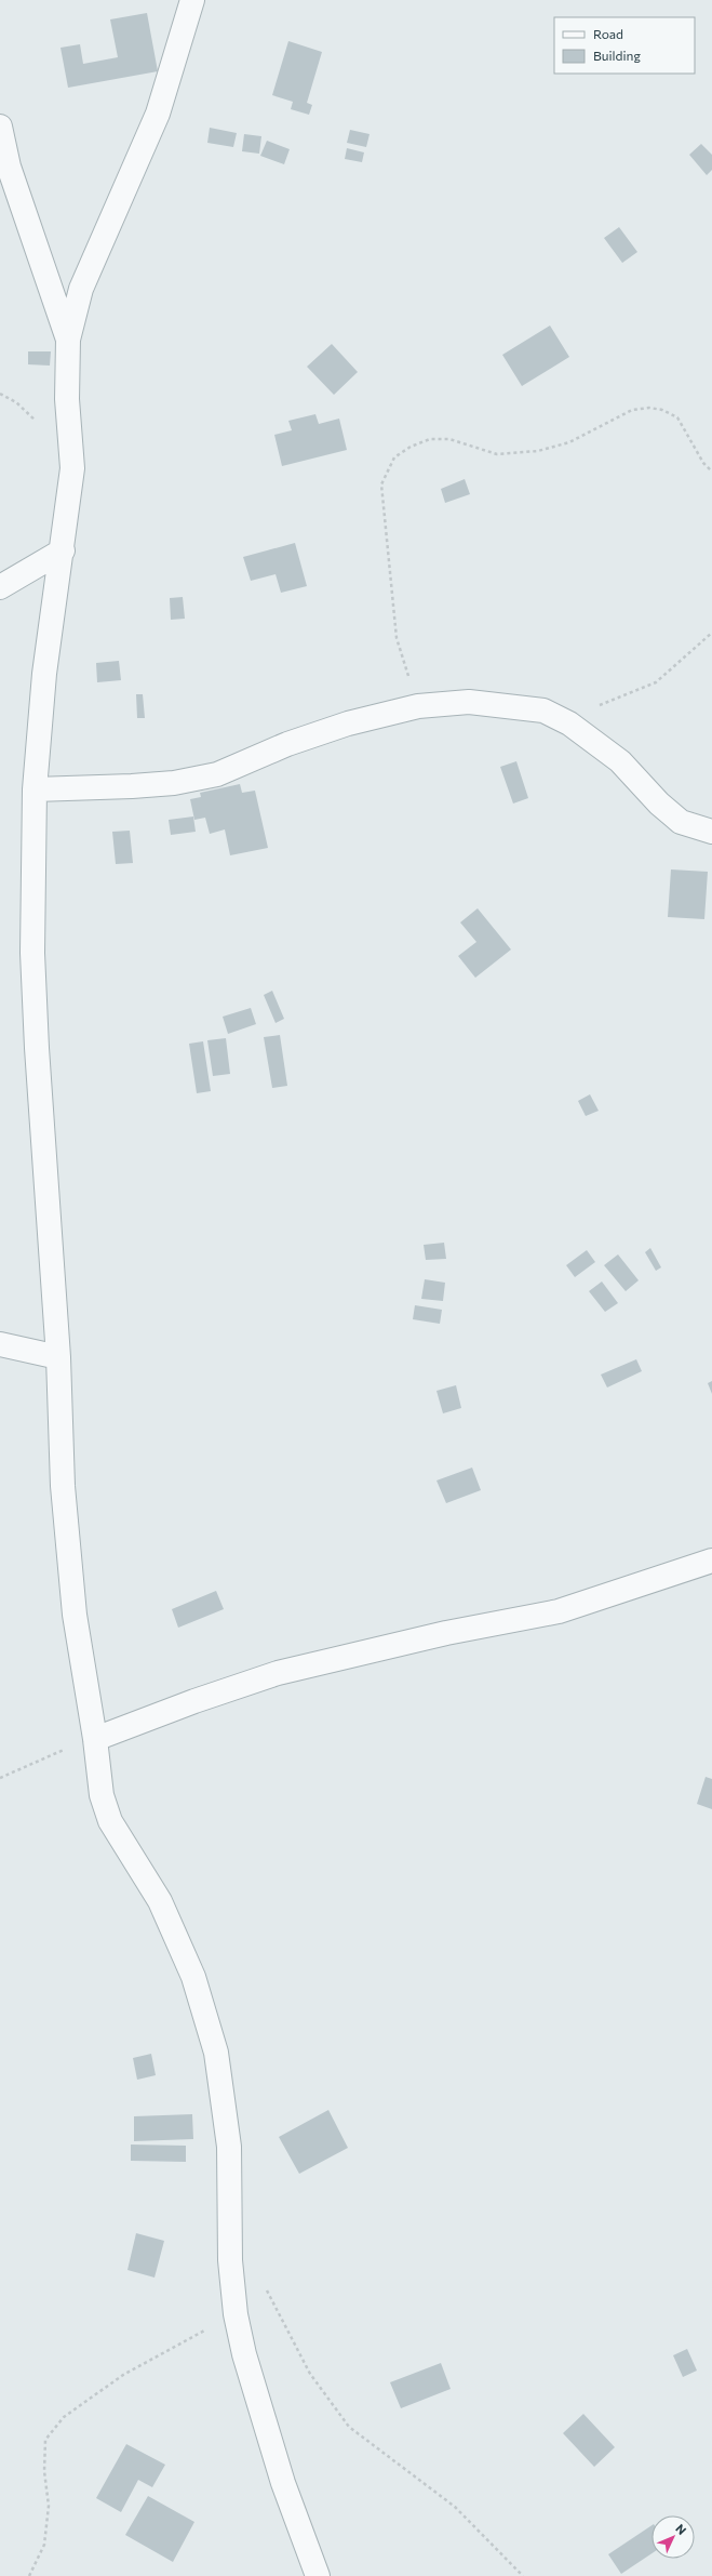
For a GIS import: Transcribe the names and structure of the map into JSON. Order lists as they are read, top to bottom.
{
  "legend": ["Road", "Building"],
  "north": "top right"
}
